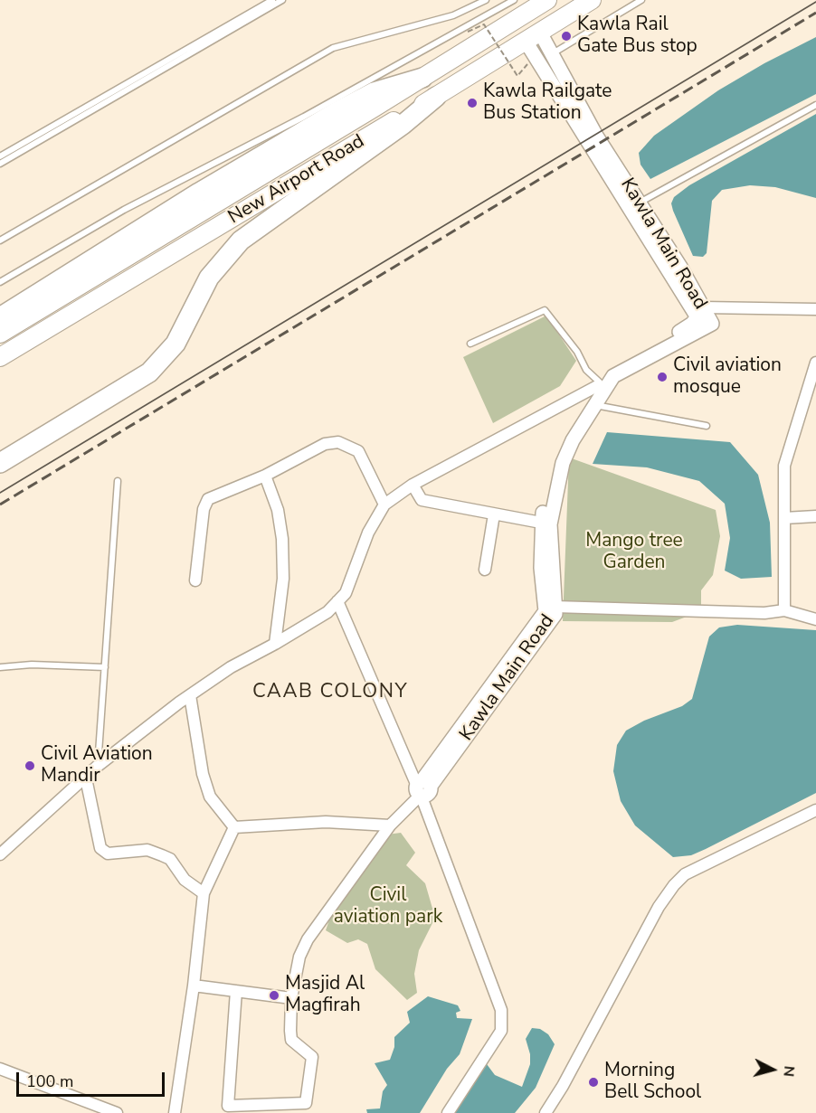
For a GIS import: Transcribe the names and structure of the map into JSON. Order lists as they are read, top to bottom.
{
  "streets": {
    "highway": ["New Airport Road"],
    "street": ["Kawla Main Road"]
  },
  "crossings": [
    ["New Airport Road", "Kawla Main Road"]
  ],
  "districts": ["CAAB COLONY"],
  "parks": ["Mango tree Garden", "Civil aviation park"],
  "places": [
    "Kawla Rail Gate Bus stop",
    "Kawla Railgate Bus Station",
    "Civil aviation mosque",
    "Civil Aviation Mandir",
    "Masjid Al Magfirah",
    "Morning Bell School"
  ],
  "scale_bar": "100 m",
  "north": "right"
}
